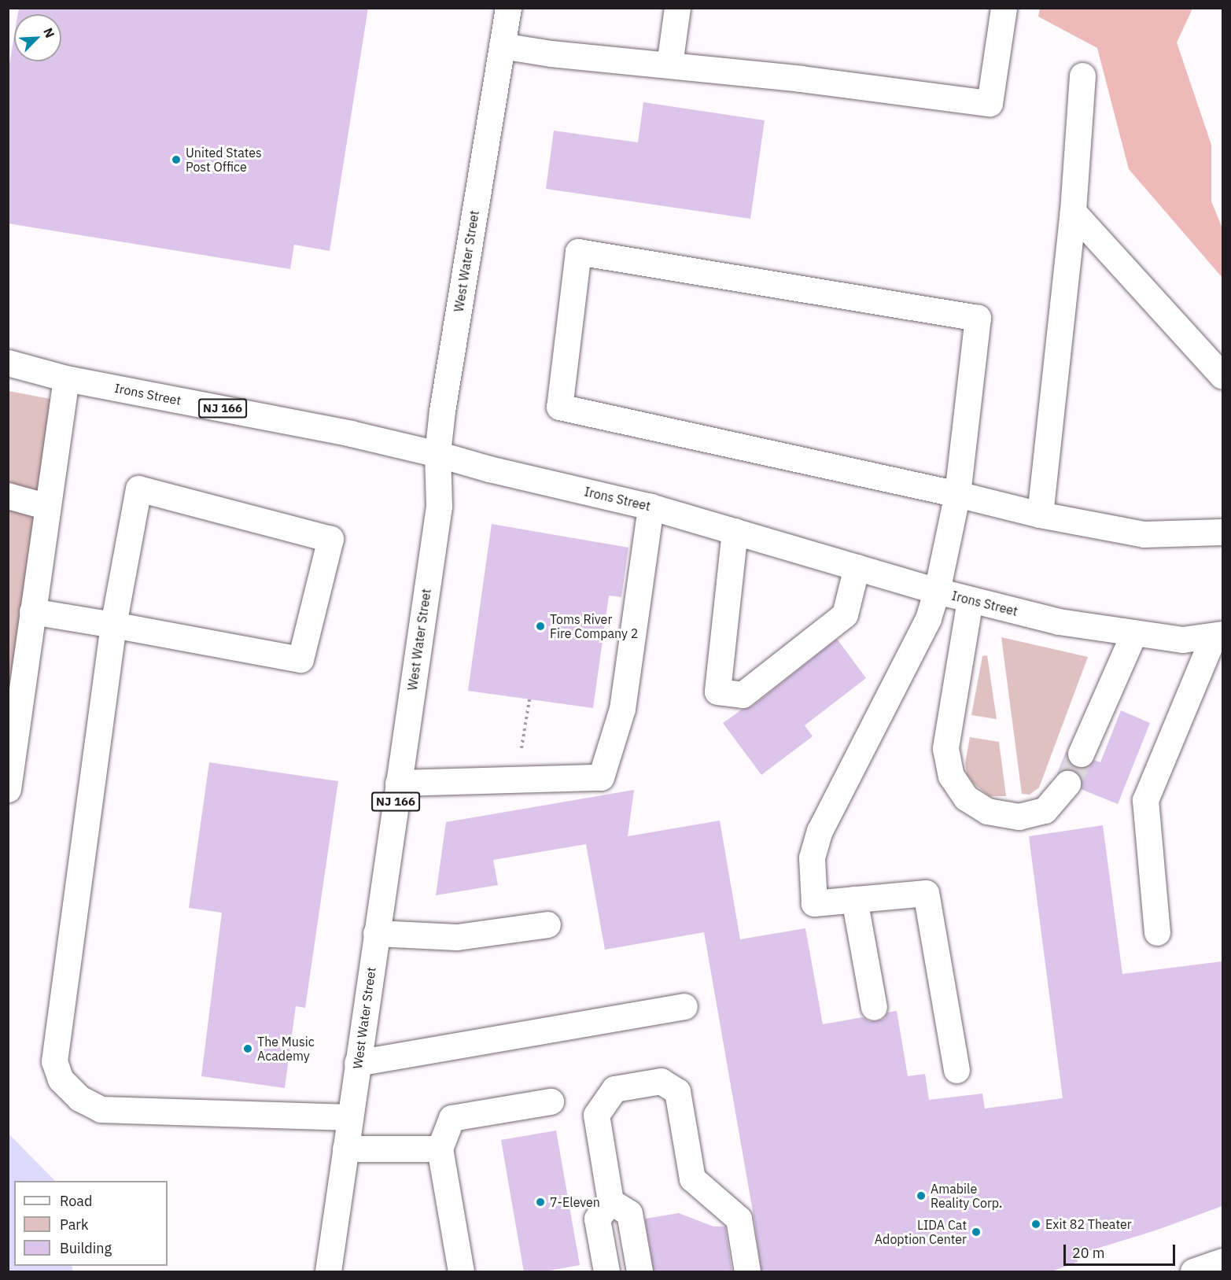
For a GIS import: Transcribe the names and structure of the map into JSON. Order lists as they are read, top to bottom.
{
  "streets": {
    "main road": ["West Water Street", "Irons Street", "NJ 166"]
  },
  "crossings": [
    ["West Water Street", "Irons Street"]
  ],
  "places": [
    "United States Post Office",
    "Toms River Fire Company 2",
    "The Music Academy",
    "Amabile Reality Corp.",
    "7-Eleven",
    "Exit 82 Theater",
    "LIDA Cat Adoption Center"
  ],
  "legend": ["Road", "Park", "Building"],
  "scale_bar": "20 m",
  "north": "top right"
}
